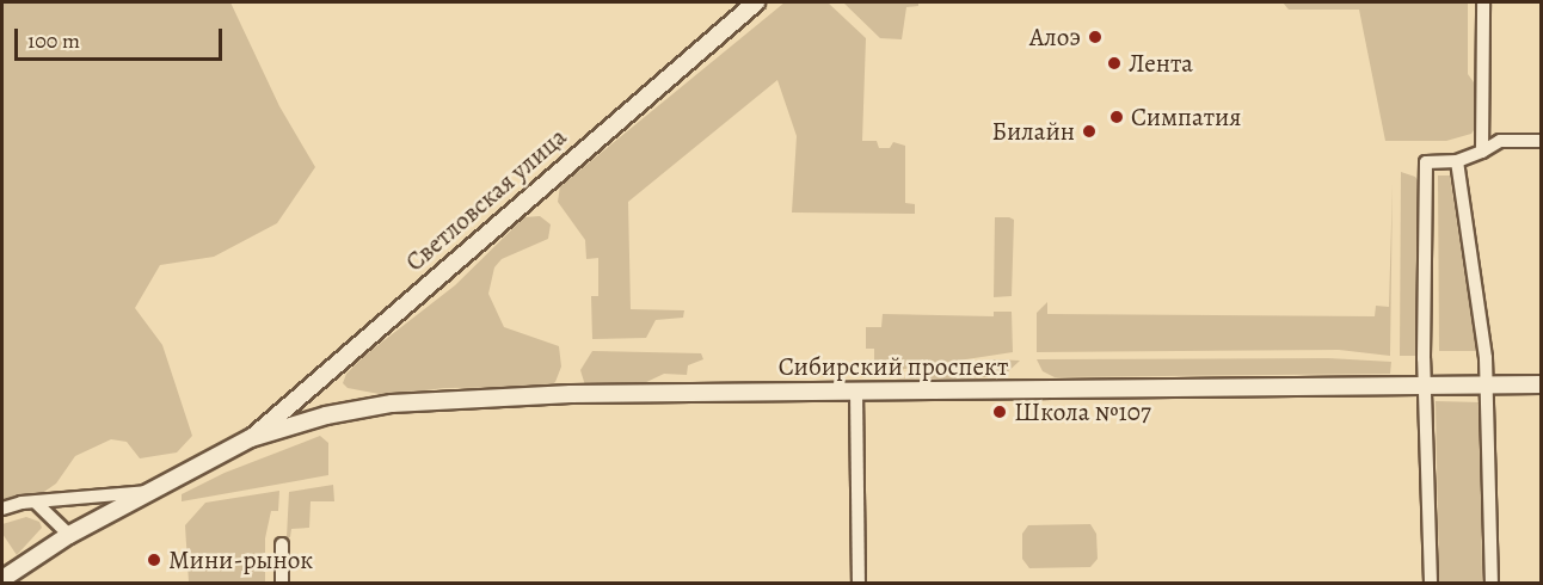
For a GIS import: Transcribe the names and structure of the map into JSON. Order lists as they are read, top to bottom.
{
  "streets": {
    "main road": ["Светловская улица", "Сибирский проспект"]
  },
  "crossings": [
    ["Светловская улица", "Сибирский проспект"]
  ],
  "places": [
    "Алоэ",
    "Лента",
    "Симпатия",
    "Билайн",
    "Школа №107",
    "Мини-рынок"
  ],
  "scale_bar": "100 m"
}
